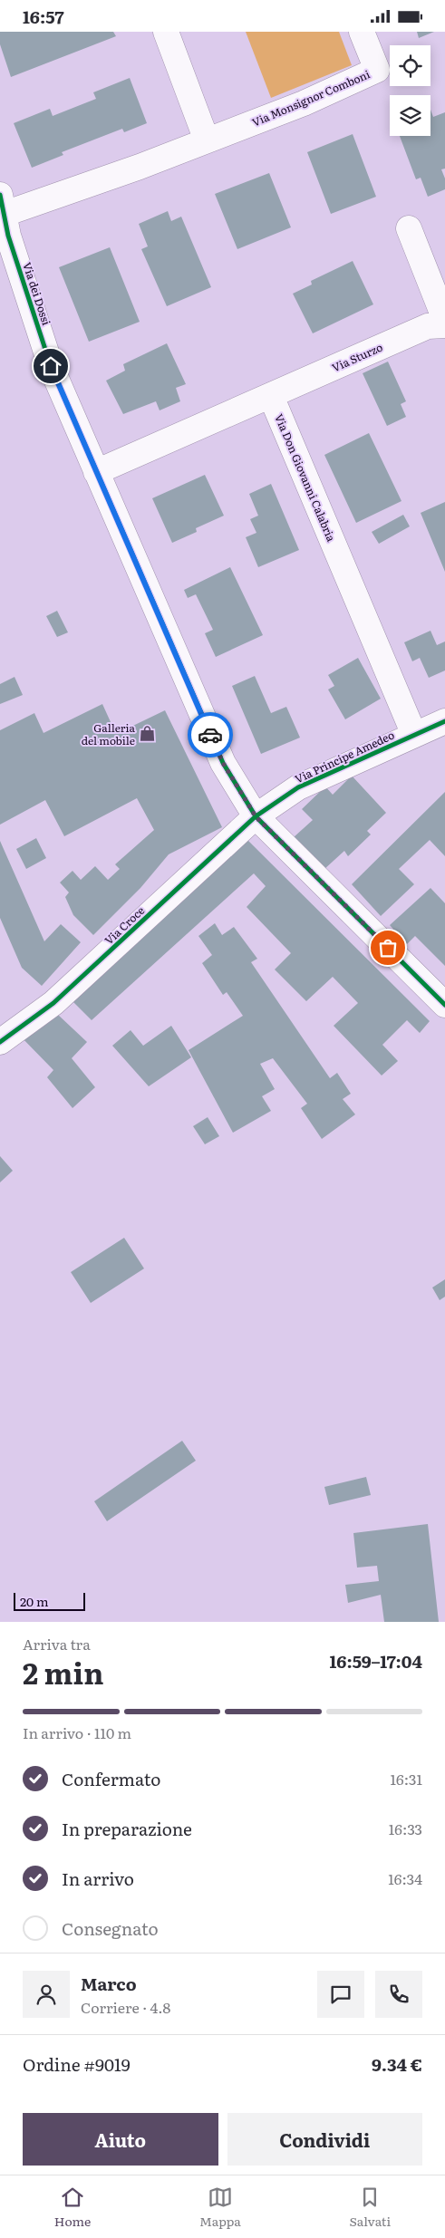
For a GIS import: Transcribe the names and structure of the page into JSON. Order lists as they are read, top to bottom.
{
  "streets": {
    "street": [
      "Via Monsignor Comboni",
      "Via dei Dossi",
      "Via Sturzo",
      "Via Don Giovanni Calabria",
      "Via Principe Amedeo",
      "Via Croce"
    ]
  },
  "crossings": [
    ["Via Monsignor Comboni", "Via dei Dossi"],
    ["Via dei Dossi", "Via Principe Amedeo"],
    ["Via dei Dossi", "Via Croce"],
    ["Via Sturzo", "Via Don Giovanni Calabria"],
    ["Via Don Giovanni Calabria", "Via Principe Amedeo"],
    ["Via Principe Amedeo", "Via Croce"]
  ],
  "places": {
    "shop": ["Galleria del mobile"]
  },
  "scale_bar": "20 m",
  "page": {
    "status": "16:57",
    "scale": "20 m",
    "heading": ["2 min", "Arriva tra", "16:59–17:04"],
    "panel": [
      "Marco",
      "Corriere · 4.8",
      "Ordine #9019",
      "9.34 €"
    ],
    "bar": "In arrivo · 110 m",
    "list": [
      ["Confermato", "16:31"],
      ["In preparazione", "16:33"],
      ["In arrivo", "16:34"],
      "Consegnato"
    ],
    "buttons": ["Aiuto", "Condividi"],
    "tabs": ["Home", "Mappa", "Salvati"]
  }
}
